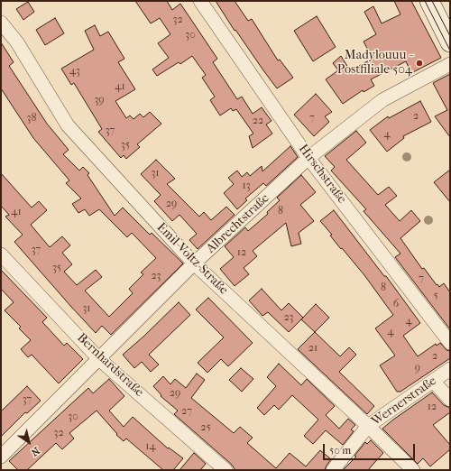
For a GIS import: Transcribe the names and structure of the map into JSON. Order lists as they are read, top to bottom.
{
  "streets": {
    "street": [
      "Hirschstraße",
      "Albrechtstraße",
      "Emil-Voltz-Straße",
      "Bernhardstraße",
      "Wernerstraße"
    ]
  },
  "crossings": [
    ["Hirschstraße", "Albrechtstraße"],
    ["Albrechtstraße", "Emil-Voltz-Straße"],
    ["Albrechtstraße", "Bernhardstraße"],
    ["Emil-Voltz-Straße", "Wernerstraße"]
  ],
  "places": ["Madylouuu - Postfiliale 504"],
  "house_numbers": [
    "32",
    "30",
    "43",
    "41",
    "39",
    "2",
    "38",
    "7",
    "22",
    "37",
    "4",
    "35",
    "31",
    "13",
    "29",
    "8",
    "41",
    "37",
    "12",
    "35",
    "23",
    "7",
    "8",
    "5",
    "6",
    "31",
    "23",
    "4",
    "4",
    "21",
    "2",
    "9",
    "29",
    "37",
    "12",
    "27",
    "30",
    "25",
    "32",
    "14"
  ],
  "scale_bar": "50 m",
  "north": "bottom right"
}
